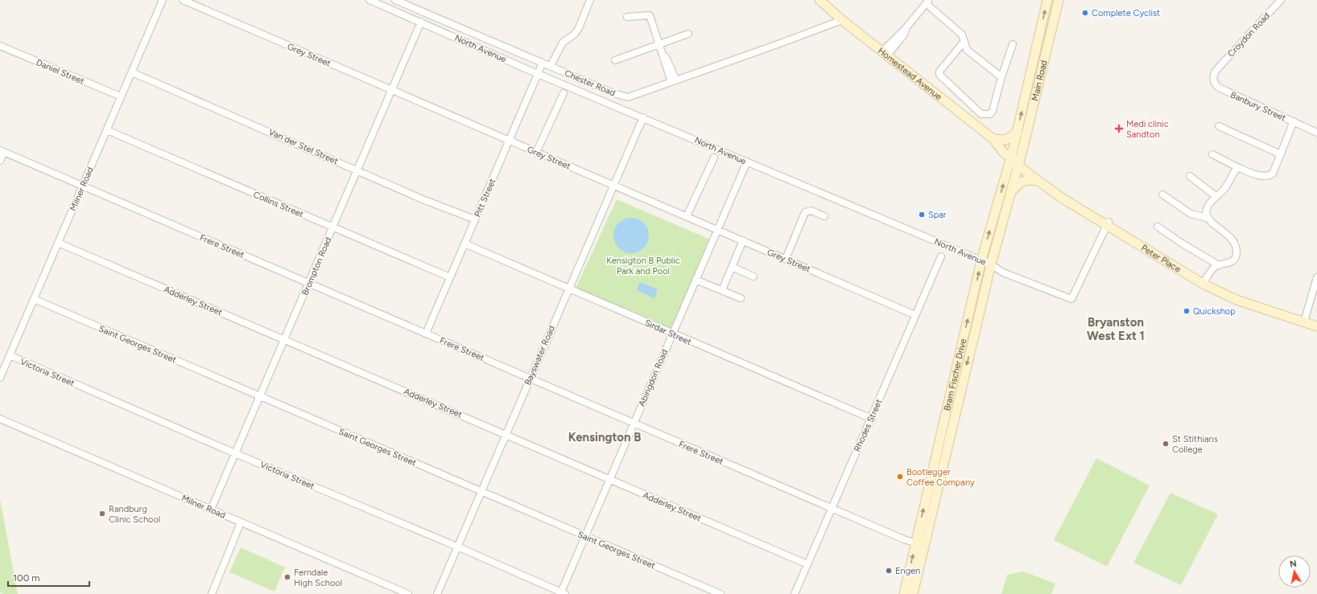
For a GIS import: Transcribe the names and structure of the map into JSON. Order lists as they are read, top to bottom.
{
  "streets": {
    "main road": [
      "Homestead Avenue",
      "Main Road",
      "Peter Place",
      "Bram Fischer Drive"
    ],
    "street": [
      "Croydon Road",
      "North Avenue",
      "Grey Street",
      "Daniel Street",
      "Chester Road",
      "Banbury Street",
      "Van der Stel Street",
      "Milner Road",
      "Pitt Street",
      "Collins Street",
      "Frere Street",
      "Brompton Road",
      "Adderley Street",
      "Sirdar Street",
      "Saint Georges Street",
      "Bayswater Road",
      "Victoria Street",
      "Abingdon Road",
      "Rhodes Street"
    ]
  },
  "crossings": [
    ["Croydon Road", "Banbury Street"],
    ["North Avenue", "Pitt Street"],
    ["North Avenue", "Peter Place"],
    ["North Avenue", "Brompton Road"],
    ["North Avenue", "Bayswater Road"],
    ["North Avenue", "Bram Fischer Drive"],
    ["North Avenue", "Abingdon Road"],
    ["Grey Street", "Pitt Street"],
    ["Grey Street", "Brompton Road"],
    ["Grey Street", "Bayswater Road"],
    ["Grey Street", "Abingdon Road"],
    ["Grey Street", "Rhodes Street"],
    ["Daniel Street", "Milner Road"],
    ["Homestead Avenue", "Main Road"],
    ["Homestead Avenue", "Chester Road"],
    ["Homestead Avenue", "Peter Place"],
    ["Homestead Avenue", "Bram Fischer Drive"],
    ["Main Road", "Peter Place"],
    ["Main Road", "Bram Fischer Drive"],
    ["Chester Road", "Pitt Street"],
    ["Van der Stel Street", "Milner Road"],
    ["Van der Stel Street", "Pitt Street"],
    ["Van der Stel Street", "Brompton Road"],
    ["Milner Road", "Collins Street"],
    ["Milner Road", "Frere Street"],
    ["Milner Road", "Brompton Road"],
    ["Milner Road", "Adderley Street"],
    ["Milner Road", "Saint Georges Street"],
    ["Milner Road", "Victoria Street"],
    ["Pitt Street", "Collins Street"],
    ["Pitt Street", "Frere Street"],
    ["Pitt Street", "Sirdar Street"],
    ["Collins Street", "Brompton Road"],
    ["Frere Street", "Brompton Road"],
    ["Frere Street", "Bayswater Road"],
    ["Frere Street", "Bram Fischer Drive"],
    ["Frere Street", "Abingdon Road"],
    ["Frere Street", "Rhodes Street"],
    ["Peter Place", "Bram Fischer Drive"],
    ["Brompton Road", "Adderley Street"],
    ["Brompton Road", "Saint Georges Street"],
    ["Brompton Road", "Victoria Street"],
    ["Adderley Street", "Bayswater Road"],
    ["Adderley Street", "Abingdon Road"],
    ["Adderley Street", "Rhodes Street"],
    ["Sirdar Street", "Bayswater Road"],
    ["Sirdar Street", "Abingdon Road"],
    ["Sirdar Street", "Rhodes Street"],
    ["Saint Georges Street", "Bayswater Road"],
    ["Saint Georges Street", "Abingdon Road"],
    ["Bayswater Road", "Victoria Street"],
    ["Victoria Street", "Abingdon Road"]
  ],
  "districts": ["Bryanston West Ext 1", "Kensington B"],
  "parks": ["Kensigton B Public Park and Pool"],
  "places": {
    "other": [
      "Complete Cyclist",
      "Spar",
      "Quickshop",
      "St Stithians College",
      "Bootlegger Coffee Company",
      "Randburg Clinic School",
      "Engen",
      "Ferndale High School"
    ],
    "health": ["Medi clinic Sandton"]
  },
  "scale_bar": "100 m",
  "north": "top"
}
